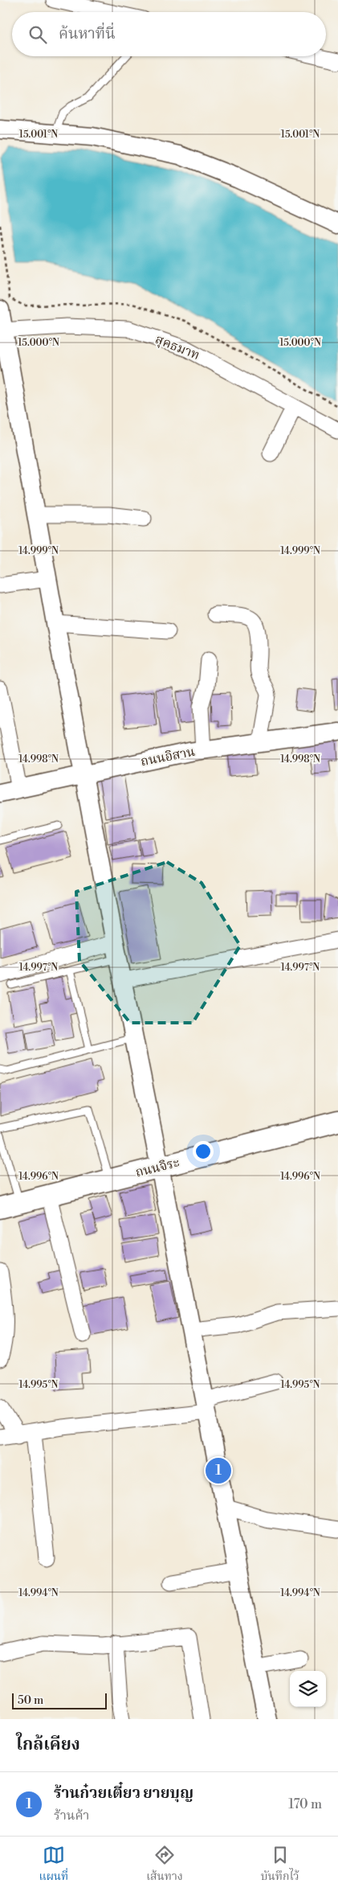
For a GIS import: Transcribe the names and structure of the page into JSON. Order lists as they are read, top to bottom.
{
  "streets": {
    "main road": ["ถนนจิระ"],
    "street": ["สุคธมาท", "ถนนอิสาน"]
  },
  "scale_bar": "50 m",
  "page": {
    "search": "ค้นหาที่นี่",
    "pins": "1",
    "scale": "50 m",
    "heading": "ใกล้เคียง",
    "list": [
      {
        "mark": "1",
        "name": "ร้านก๋วยเตี๋ยว ยายบุญ",
        "note": "ร้านค้า",
        "value": "170 m"
      }
    ],
    "nav": ["แผนที่", "เส้นทาง", "บันทึกไว้"]
  },
  "coordinates": [
    "15.001°N",
    "15.000°N",
    "14.999°N",
    "14.998°N",
    "14.997°N",
    "14.996°N",
    "14.995°N",
    "14.994°N"
  ]
}
